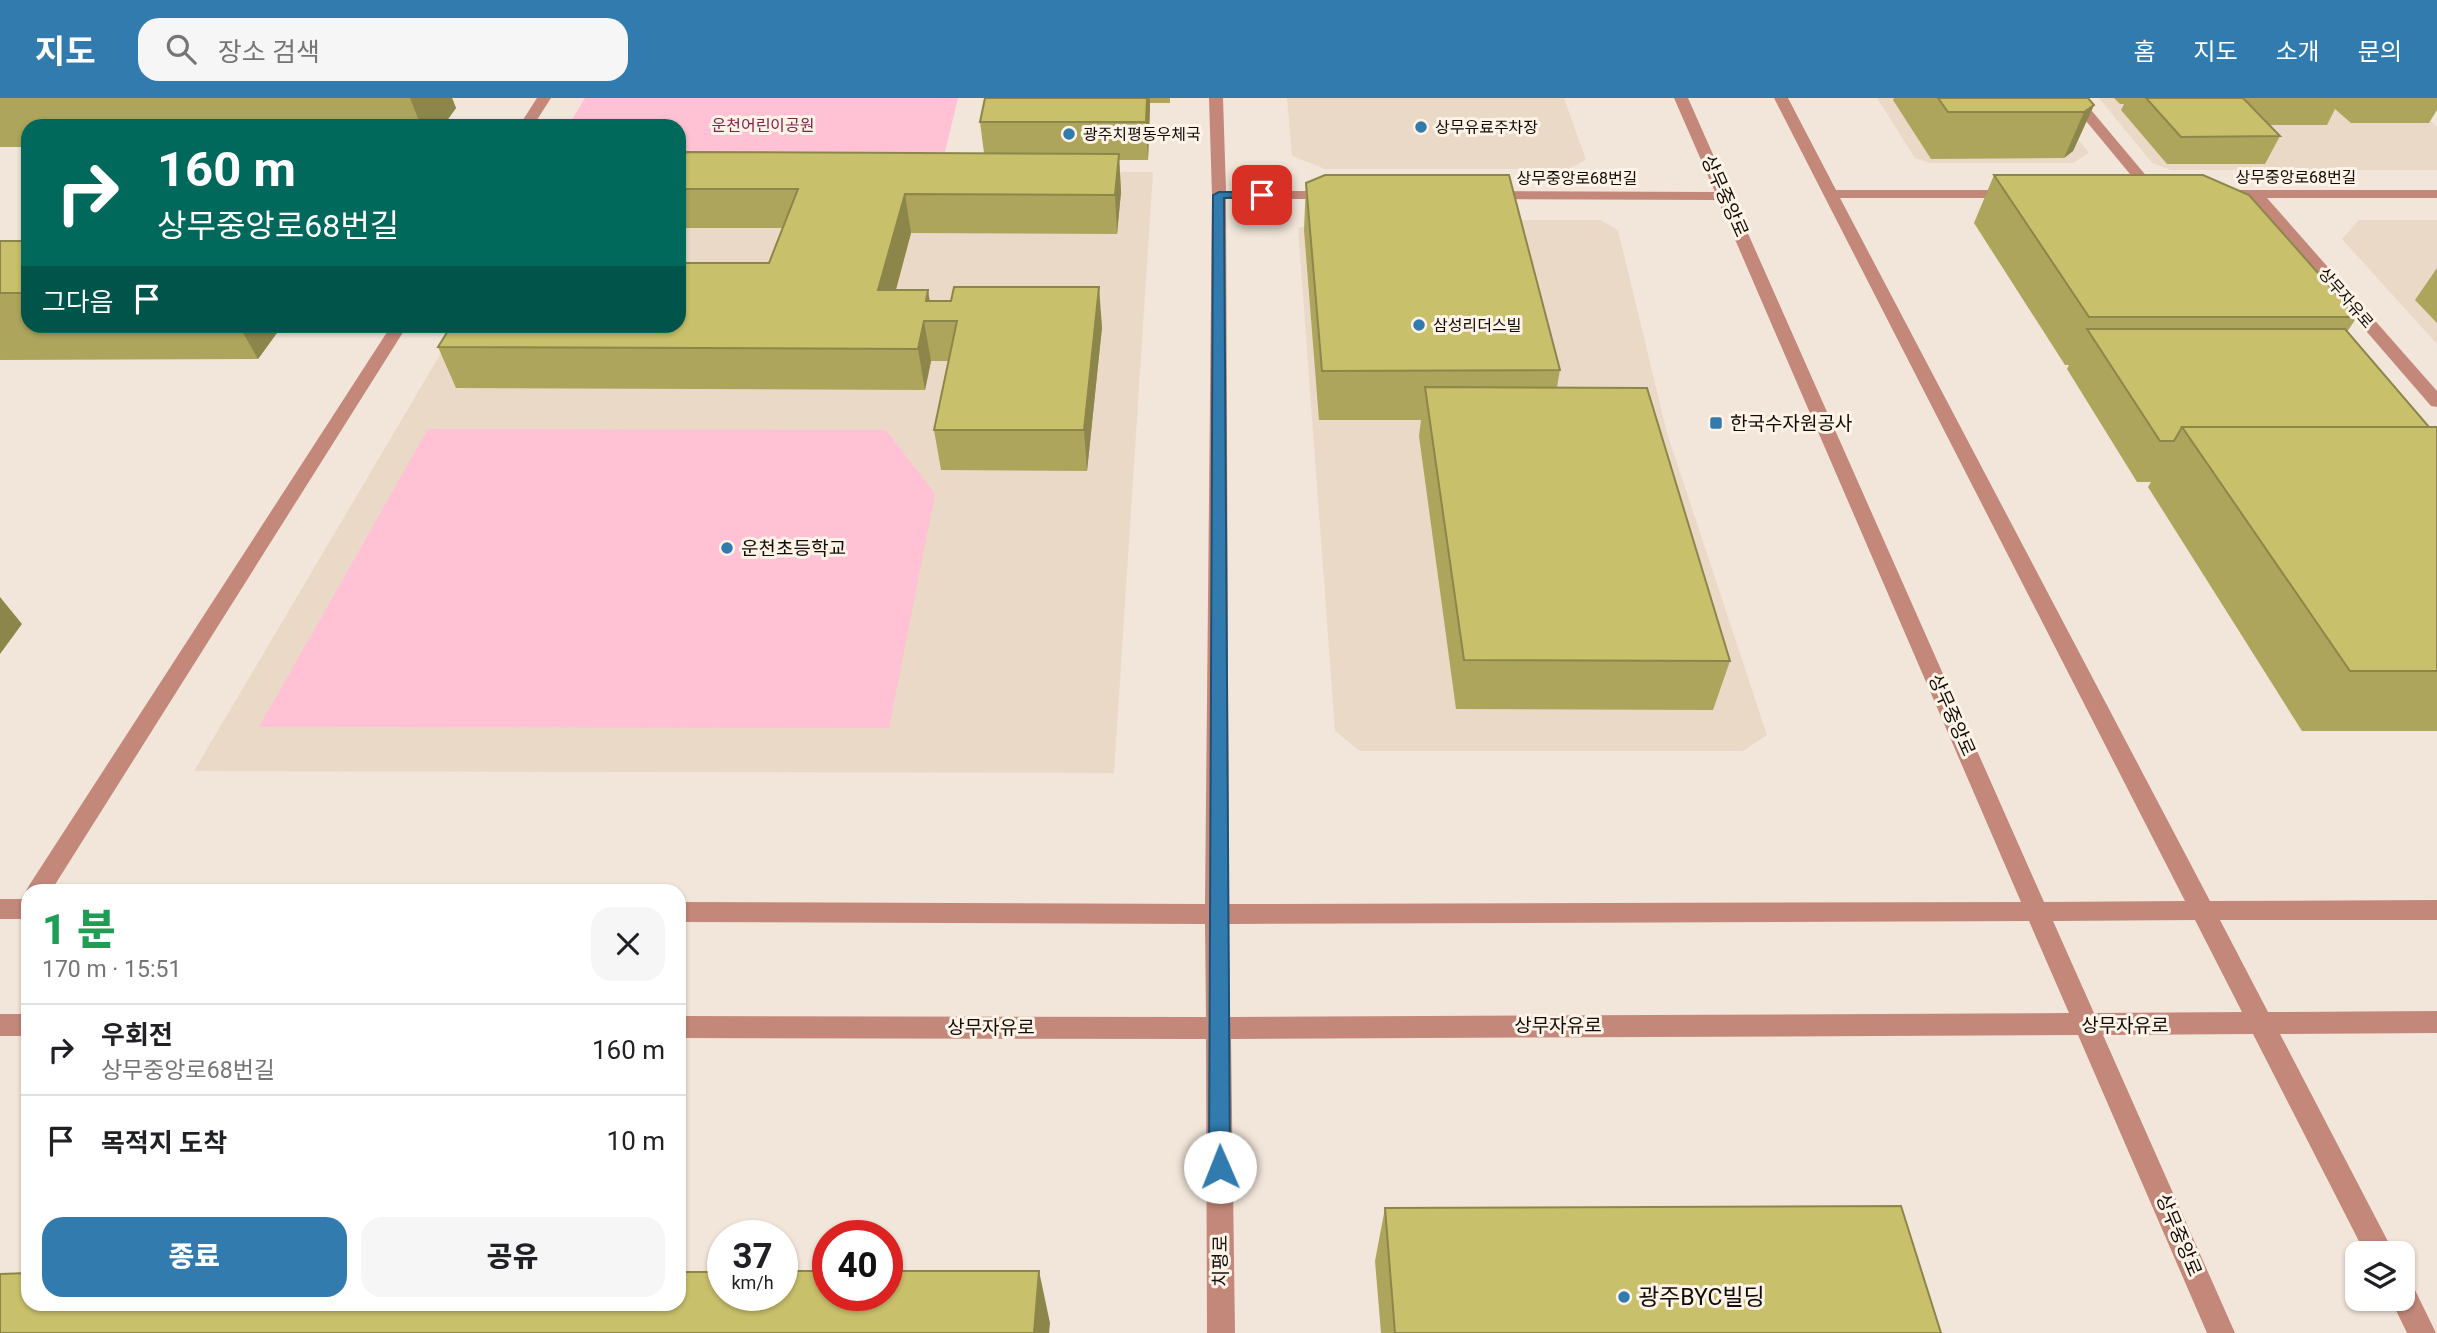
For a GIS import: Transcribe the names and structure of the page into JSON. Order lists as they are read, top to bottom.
{
  "streets": {
    "street": [
      "상무중앙로68번길",
      "상무중앙로",
      "상무자유로",
      "치평로"
    ]
  },
  "crossings": [
    ["상무중앙로68번길", "상무중앙로"],
    ["상무중앙로68번길", "상무자유로"],
    ["상무중앙로", "상무자유로"],
    ["상무자유로", "치평로"]
  ],
  "parks": ["운천어린이공원"],
  "places": {
    "other": [
      "상무유료주차장",
      "광주치평동우체국",
      "삼성리더스빌",
      "운천초등학교",
      "광주BYC빌딩"
    ],
    "transit": ["한국수자원공사"]
  },
  "page": {
    "header": "지도",
    "search": "장소 검색",
    "nav": [
      "홈",
      "지도",
      "소개",
      "문의"
    ],
    "turn": ["160 m", "상무중앙로68번길"],
    "then": "그다음",
    "heading": ["1 분", "170 m · 15:51"],
    "list": [
      {
        "name": "우회전",
        "note": "상무중앙로68번길",
        "value": "160 m"
      },
      {
        "name": "목적지 도착",
        "value": "10 m"
      }
    ],
    "buttons": ["종료", "공유"],
    "speed": "37 km/h",
    "limit": "40"
  }
}
